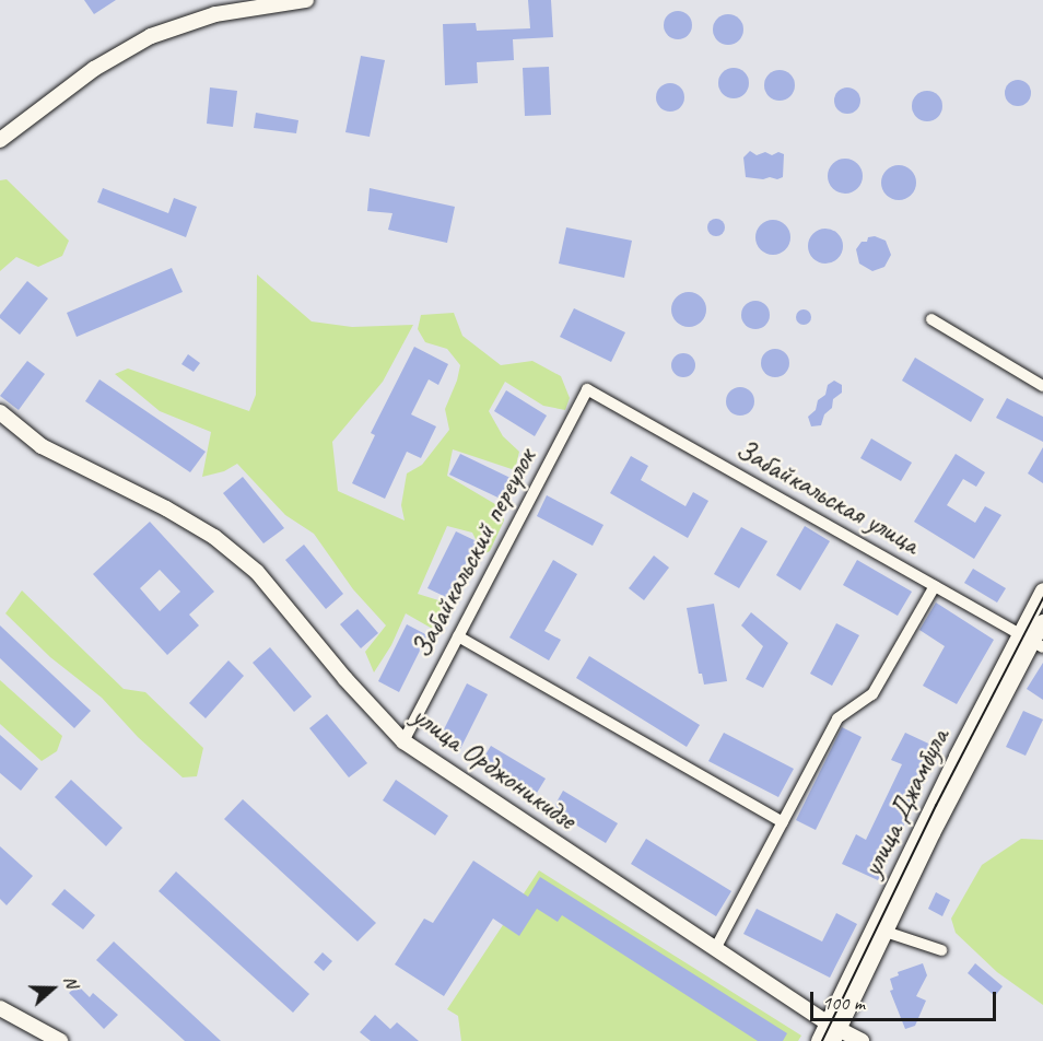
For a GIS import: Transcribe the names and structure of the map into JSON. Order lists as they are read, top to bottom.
{
  "streets": {
    "street": [
      "Забайкальская улица",
      "Забайкальский переулок",
      "улица Орджоникидзе",
      "улица Джамбула"
    ]
  },
  "crossings": [
    ["Забайкальская улица", "Забайкальский переулок"],
    ["Забайкальская улица", "улица Джамбула"],
    ["Забайкальский переулок", "улица Орджоникидзе"],
    ["улица Орджоникидзе", "улица Джамбула"]
  ],
  "scale_bar": "100 m",
  "north": "right"
}
